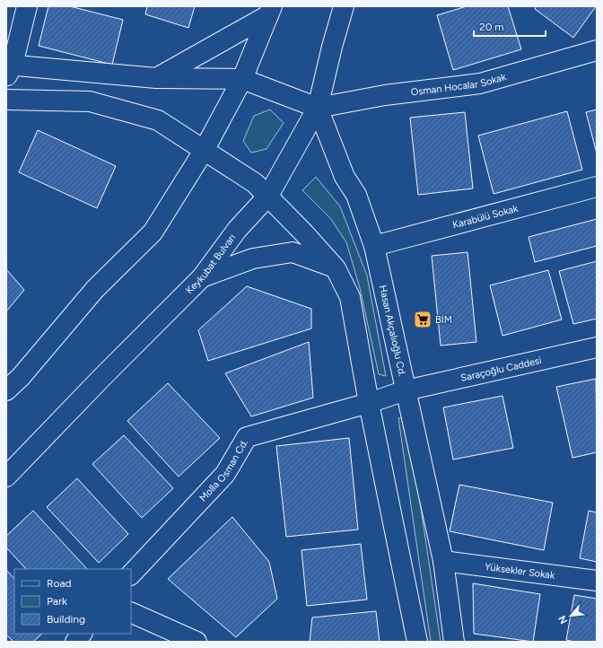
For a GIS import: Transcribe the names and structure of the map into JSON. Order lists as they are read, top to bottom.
{
  "streets": {
    "main road": [
      "Osman Hocalar Sokak",
      "Karabülü Sokak",
      "Keykubat Bulvarı",
      "Hasan Akçalıoğlu Cd.",
      "Saraçoğlu Caddesi",
      "Molla Osman Cd.",
      "Yüksekler Sokak"
    ]
  },
  "crossings": [
    ["Osman Hocalar Sokak", "Keykubat Bulvarı"],
    ["Osman Hocalar Sokak", "Hasan Akçalıoğlu Cd."],
    ["Karabülü Sokak", "Hasan Akçalıoğlu Cd."],
    ["Keykubat Bulvarı", "Hasan Akçalıoğlu Cd."],
    ["Hasan Akçalıoğlu Cd.", "Saraçoğlu Caddesi"],
    ["Hasan Akçalıoğlu Cd.", "Molla Osman Cd."],
    ["Hasan Akçalıoğlu Cd.", "Yüksekler Sokak"],
    ["Saraçoğlu Caddesi", "Molla Osman Cd."]
  ],
  "places": {
    "supermarket": ["BİM"]
  },
  "legend": ["Road", "Park", "Building"],
  "scale_bar": "20 m",
  "north": "bottom left"
}
